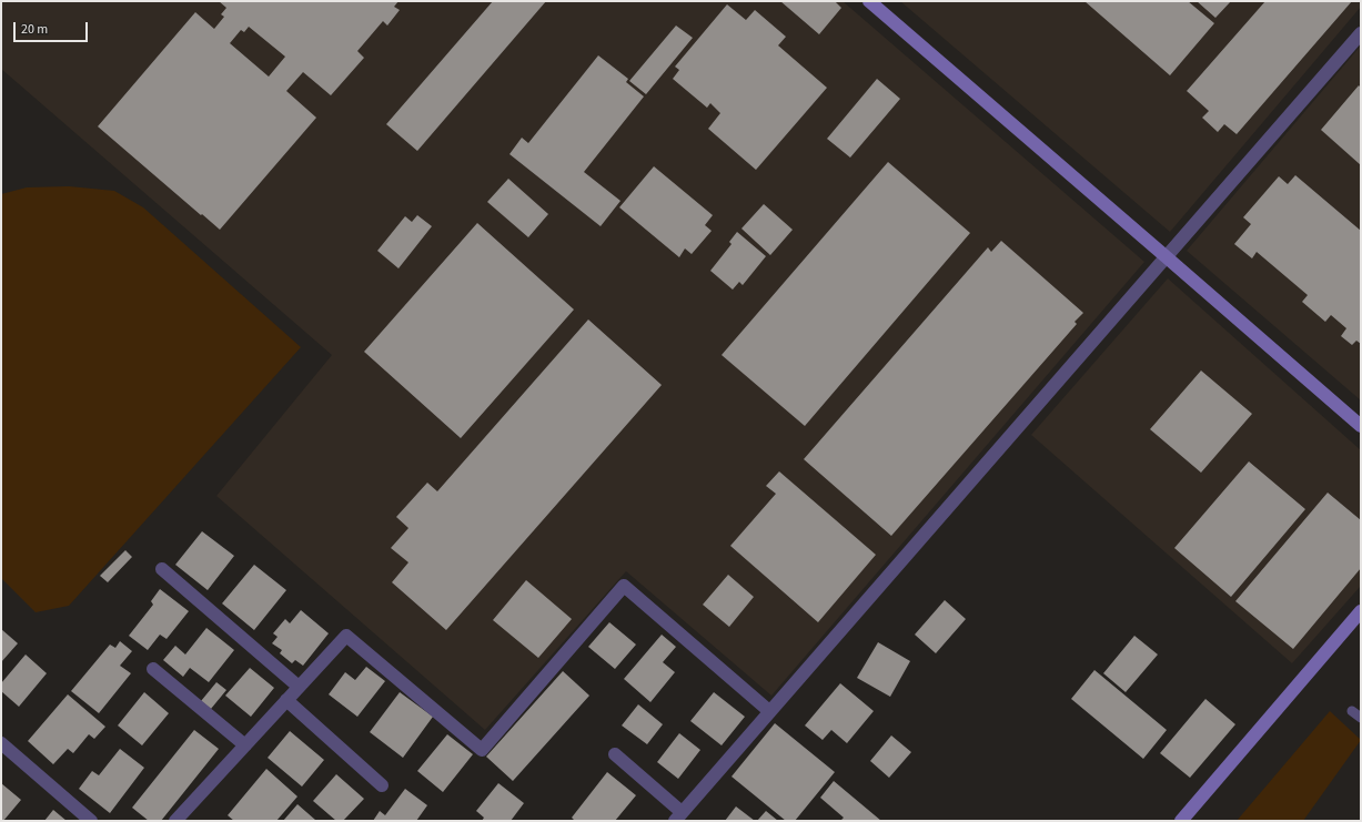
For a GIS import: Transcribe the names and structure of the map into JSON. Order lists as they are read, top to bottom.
{
  "scale_bar": "20 m"
}
